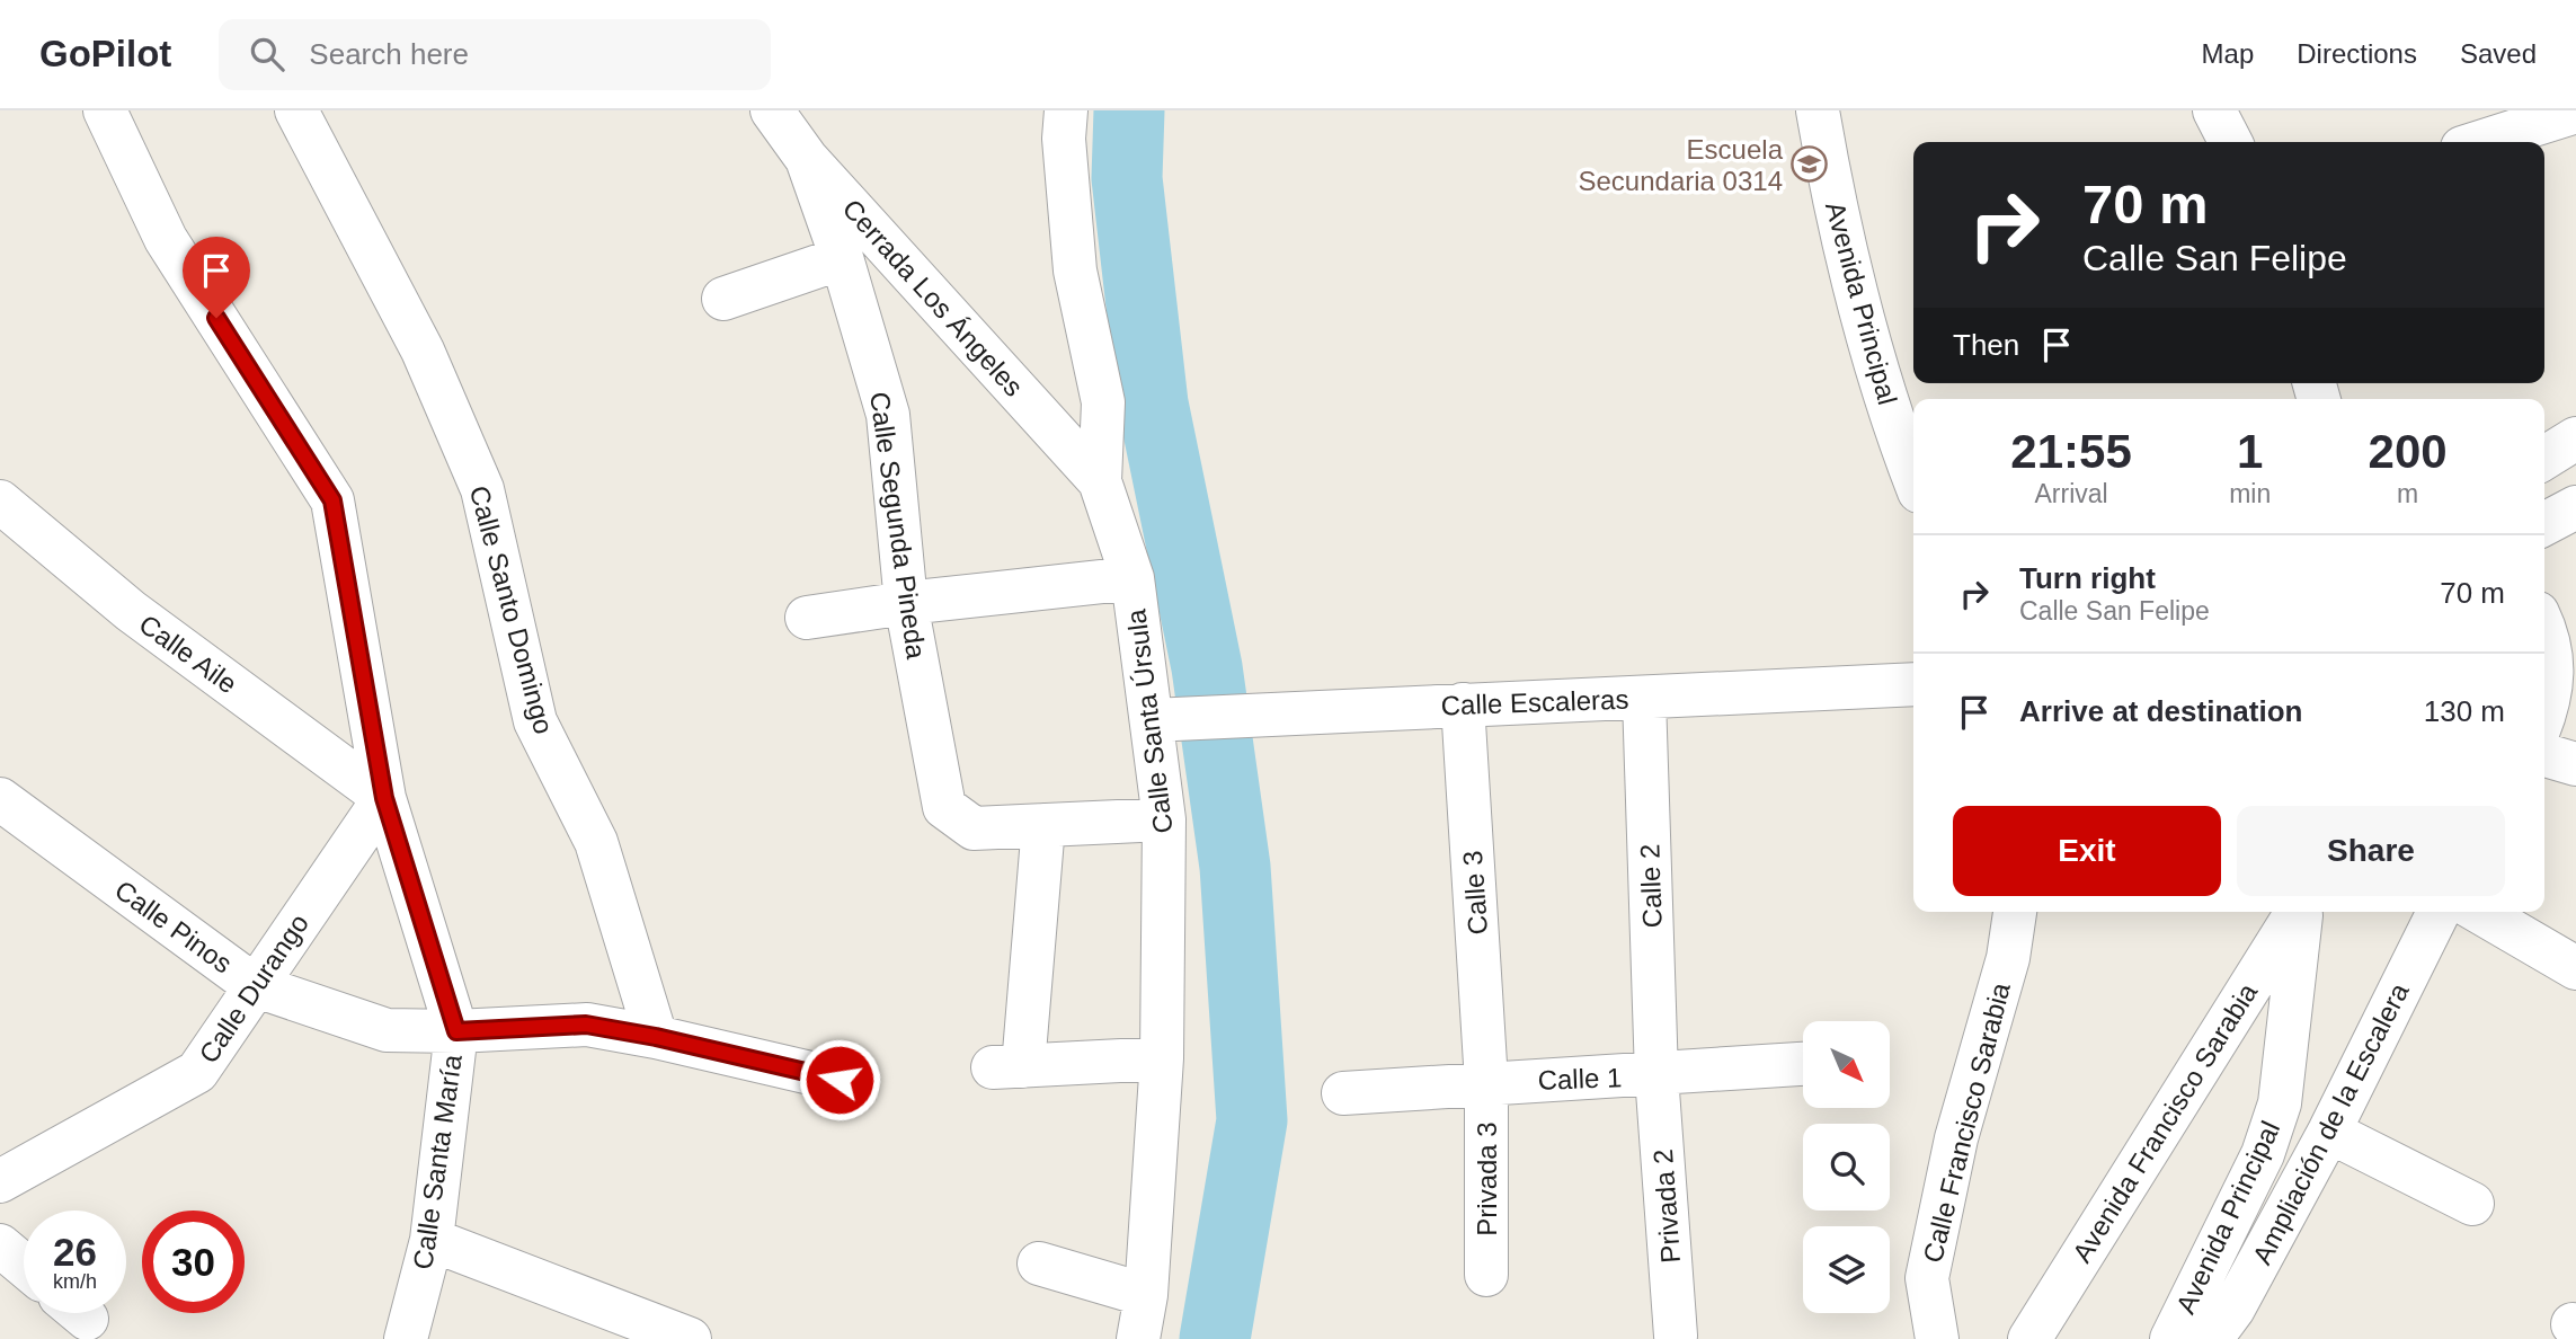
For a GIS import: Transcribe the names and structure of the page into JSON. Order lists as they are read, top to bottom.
{
  "streets": {
    "street": [
      "Cerrada Los Ángeles",
      "Avenida Principal",
      "Calle Segunda Pineda",
      "Calle Santo Domingo",
      "Calle Aile",
      "Calle Escaleras",
      "Calle Santa Úrsula",
      "Calle 2",
      "Calle 3",
      "Calle Pinos",
      "Calle Durango",
      "Calle 1",
      "Calle Francisco Sarabia",
      "Avenida Francisco Sarabia",
      "Ampliación de la Escalera",
      "Calle Santa María",
      "Privada 3",
      "Privada 2"
    ]
  },
  "crossings": [
    ["Cerrada Los Ángeles", "Calle Segunda Pineda"],
    ["Cerrada Los Ángeles", "Calle Santa Úrsula"],
    ["Calle Santo Domingo", "Calle Pinos"],
    ["Calle Aile", "Calle Durango"],
    ["Calle Escaleras", "Calle Santa Úrsula"],
    ["Calle Escaleras", "Calle 2"],
    ["Calle Escaleras", "Calle 3"],
    ["Calle 2", "Calle 1"],
    ["Calle 2", "Privada 2"],
    ["Calle 3", "Calle 1"],
    ["Calle 3", "Privada 3"],
    ["Calle Pinos", "Calle Durango"],
    ["Calle Pinos", "Calle Santa María"],
    ["Calle 1", "Privada 3"],
    ["Calle 1", "Privada 2"]
  ],
  "places": {
    "school or university": ["Escuela Secundaria 0314"]
  },
  "north": "bottom right",
  "page": {
    "header": "GoPilot",
    "search": "Search here",
    "nav": ["Map", "Directions", "Saved"],
    "turn": ["70 m", "Calle San Felipe"],
    "then": "Then",
    "eta": [
      "21:55",
      "Arrival",
      "1",
      "min",
      "200",
      "m"
    ],
    "list": [
      {
        "name": "Turn right",
        "note": "Calle San Felipe",
        "value": "70 m"
      },
      {
        "name": "Arrive at destination",
        "value": "130 m"
      }
    ],
    "buttons": ["Exit", "Share"],
    "speed": "26 km/h",
    "limit": "30"
  }
}
